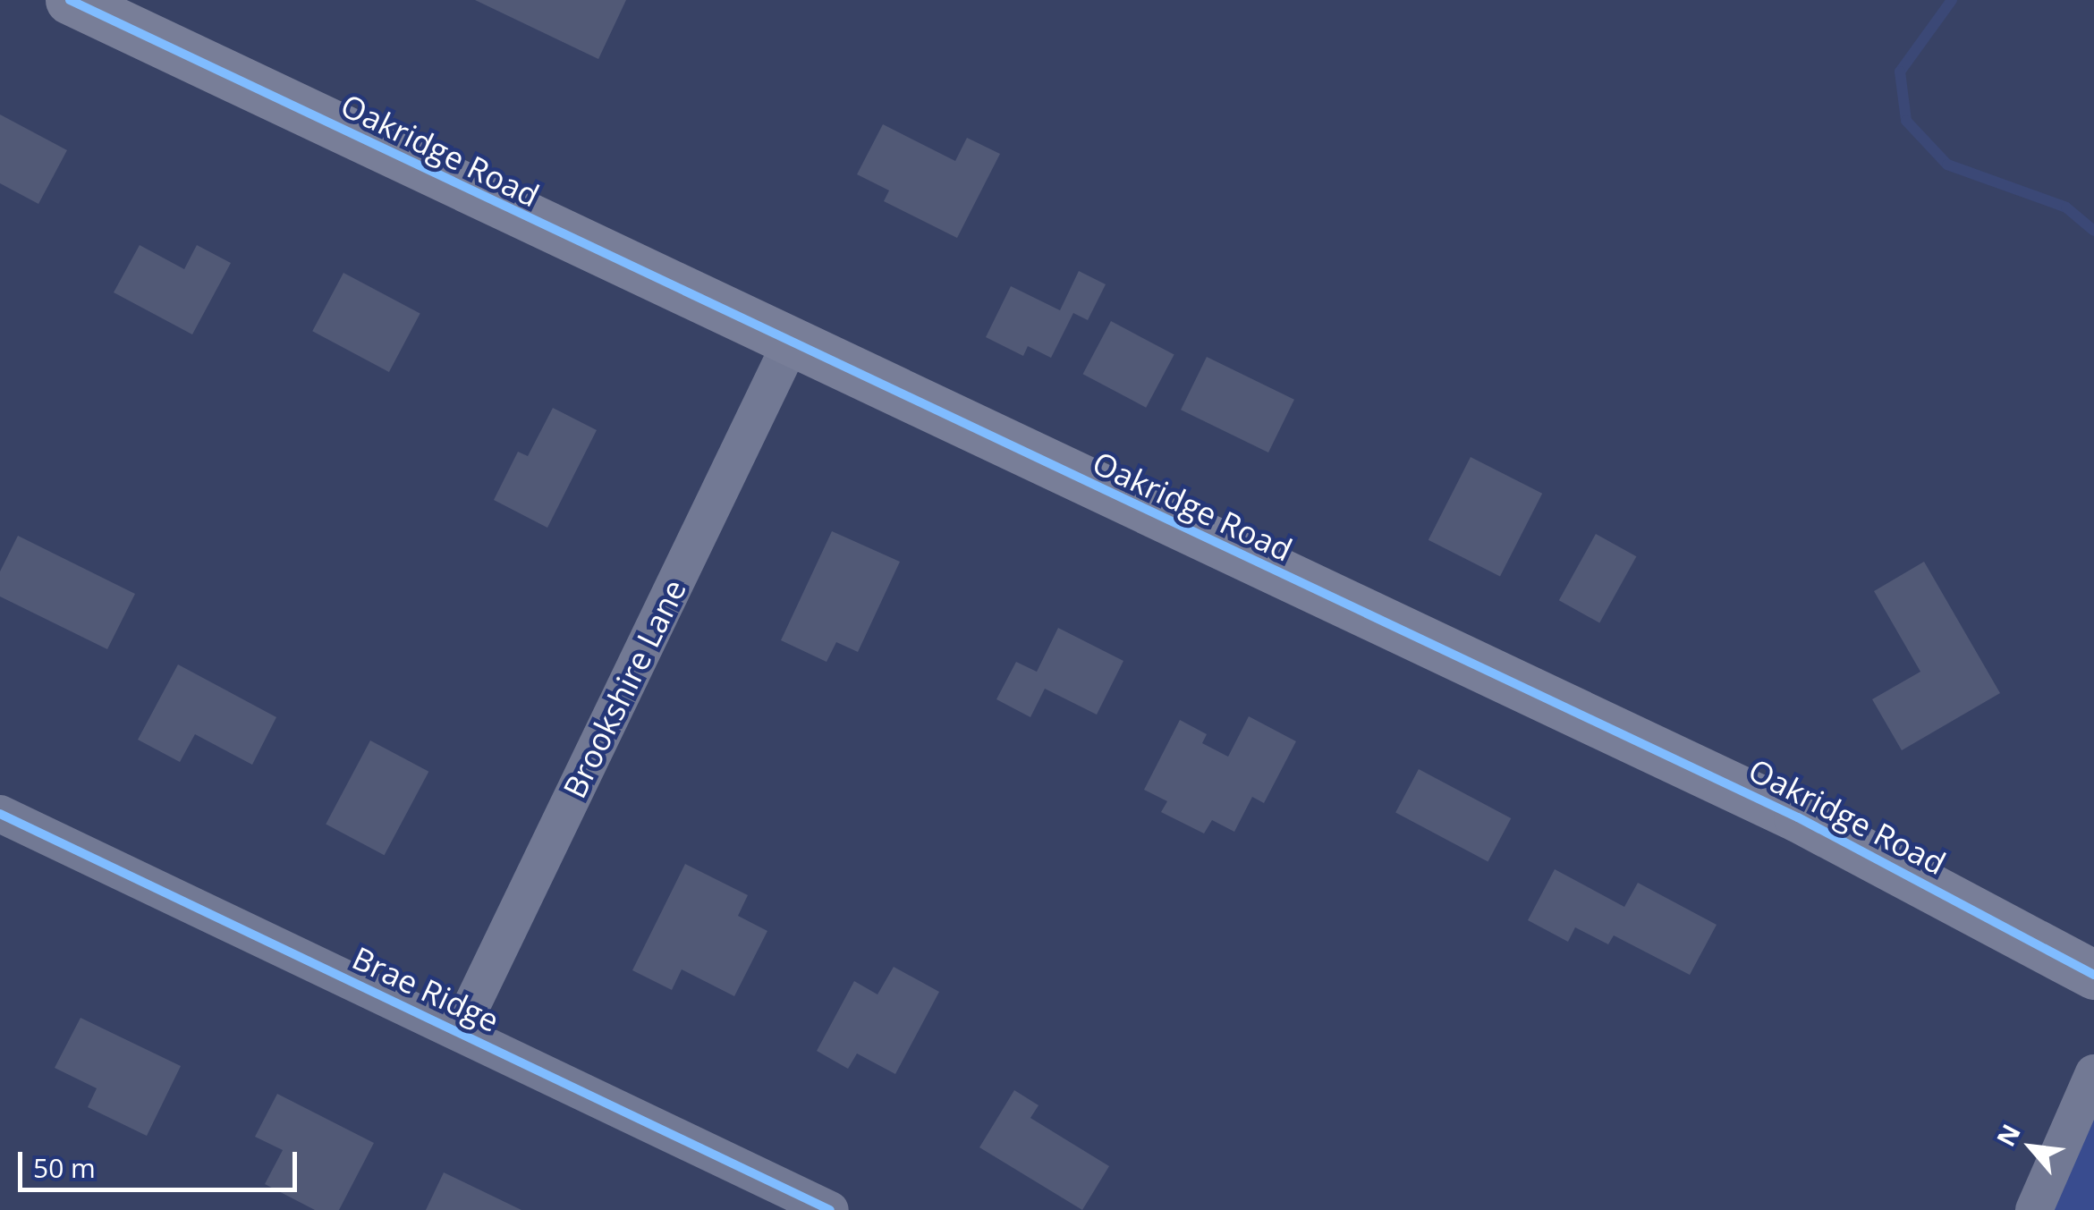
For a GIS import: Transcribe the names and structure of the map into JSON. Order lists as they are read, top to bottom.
{
  "streets": {
    "street": ["Oakridge Road", "Brookshire Lane", "Brae Ridge"]
  },
  "crossings": [
    ["Oakridge Road", "Brookshire Lane"],
    ["Brookshire Lane", "Brae Ridge"]
  ],
  "scale_bar": "50 m",
  "north": "top left"
}
